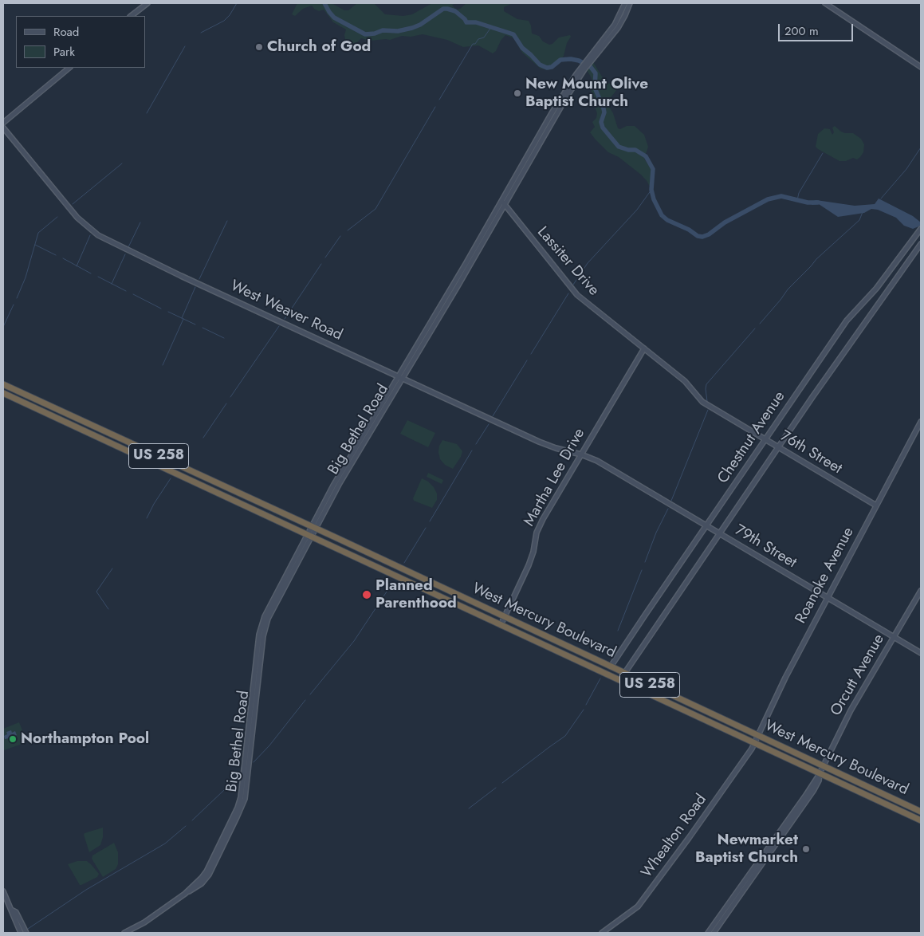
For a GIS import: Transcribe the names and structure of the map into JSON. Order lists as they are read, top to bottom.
{
  "streets": {
    "highway": ["US 258", "West Mercury Boulevard"],
    "street": [
      "Lassiter Drive",
      "West Weaver Road",
      "Big Bethel Road",
      "Chestnut Avenue",
      "76th Street",
      "Martha Lee Drive",
      "79th Street",
      "Roanoke Avenue",
      "Orcutt Avenue",
      "Whealton Road"
    ]
  },
  "crossings": [
    ["Lassiter Drive", "Big Bethel Road"],
    ["Lassiter Drive", "76th Street"],
    ["Lassiter Drive", "Martha Lee Drive"],
    ["West Weaver Road", "Big Bethel Road"],
    ["West Weaver Road", "Martha Lee Drive"],
    ["West Weaver Road", "79th Street"],
    ["Big Bethel Road", "West Mercury Boulevard"],
    ["Chestnut Avenue", "76th Street"],
    ["Chestnut Avenue", "79th Street"],
    ["Chestnut Avenue", "West Mercury Boulevard"],
    ["76th Street", "Roanoke Avenue"],
    ["Martha Lee Drive", "West Mercury Boulevard"],
    ["79th Street", "Roanoke Avenue"],
    ["79th Street", "Orcutt Avenue"],
    ["Roanoke Avenue", "West Mercury Boulevard"],
    ["Roanoke Avenue", "Whealton Road"],
    ["West Mercury Boulevard", "Orcutt Avenue"],
    ["West Mercury Boulevard", "Whealton Road"]
  ],
  "places": [
    "Church of God",
    "New Mount Olive Baptist Church",
    "Planned Parenthood",
    "Northampton Pool",
    "Newmarket Baptist Church"
  ],
  "legend": ["Road", "Park"],
  "scale_bar": "200 m"
}
